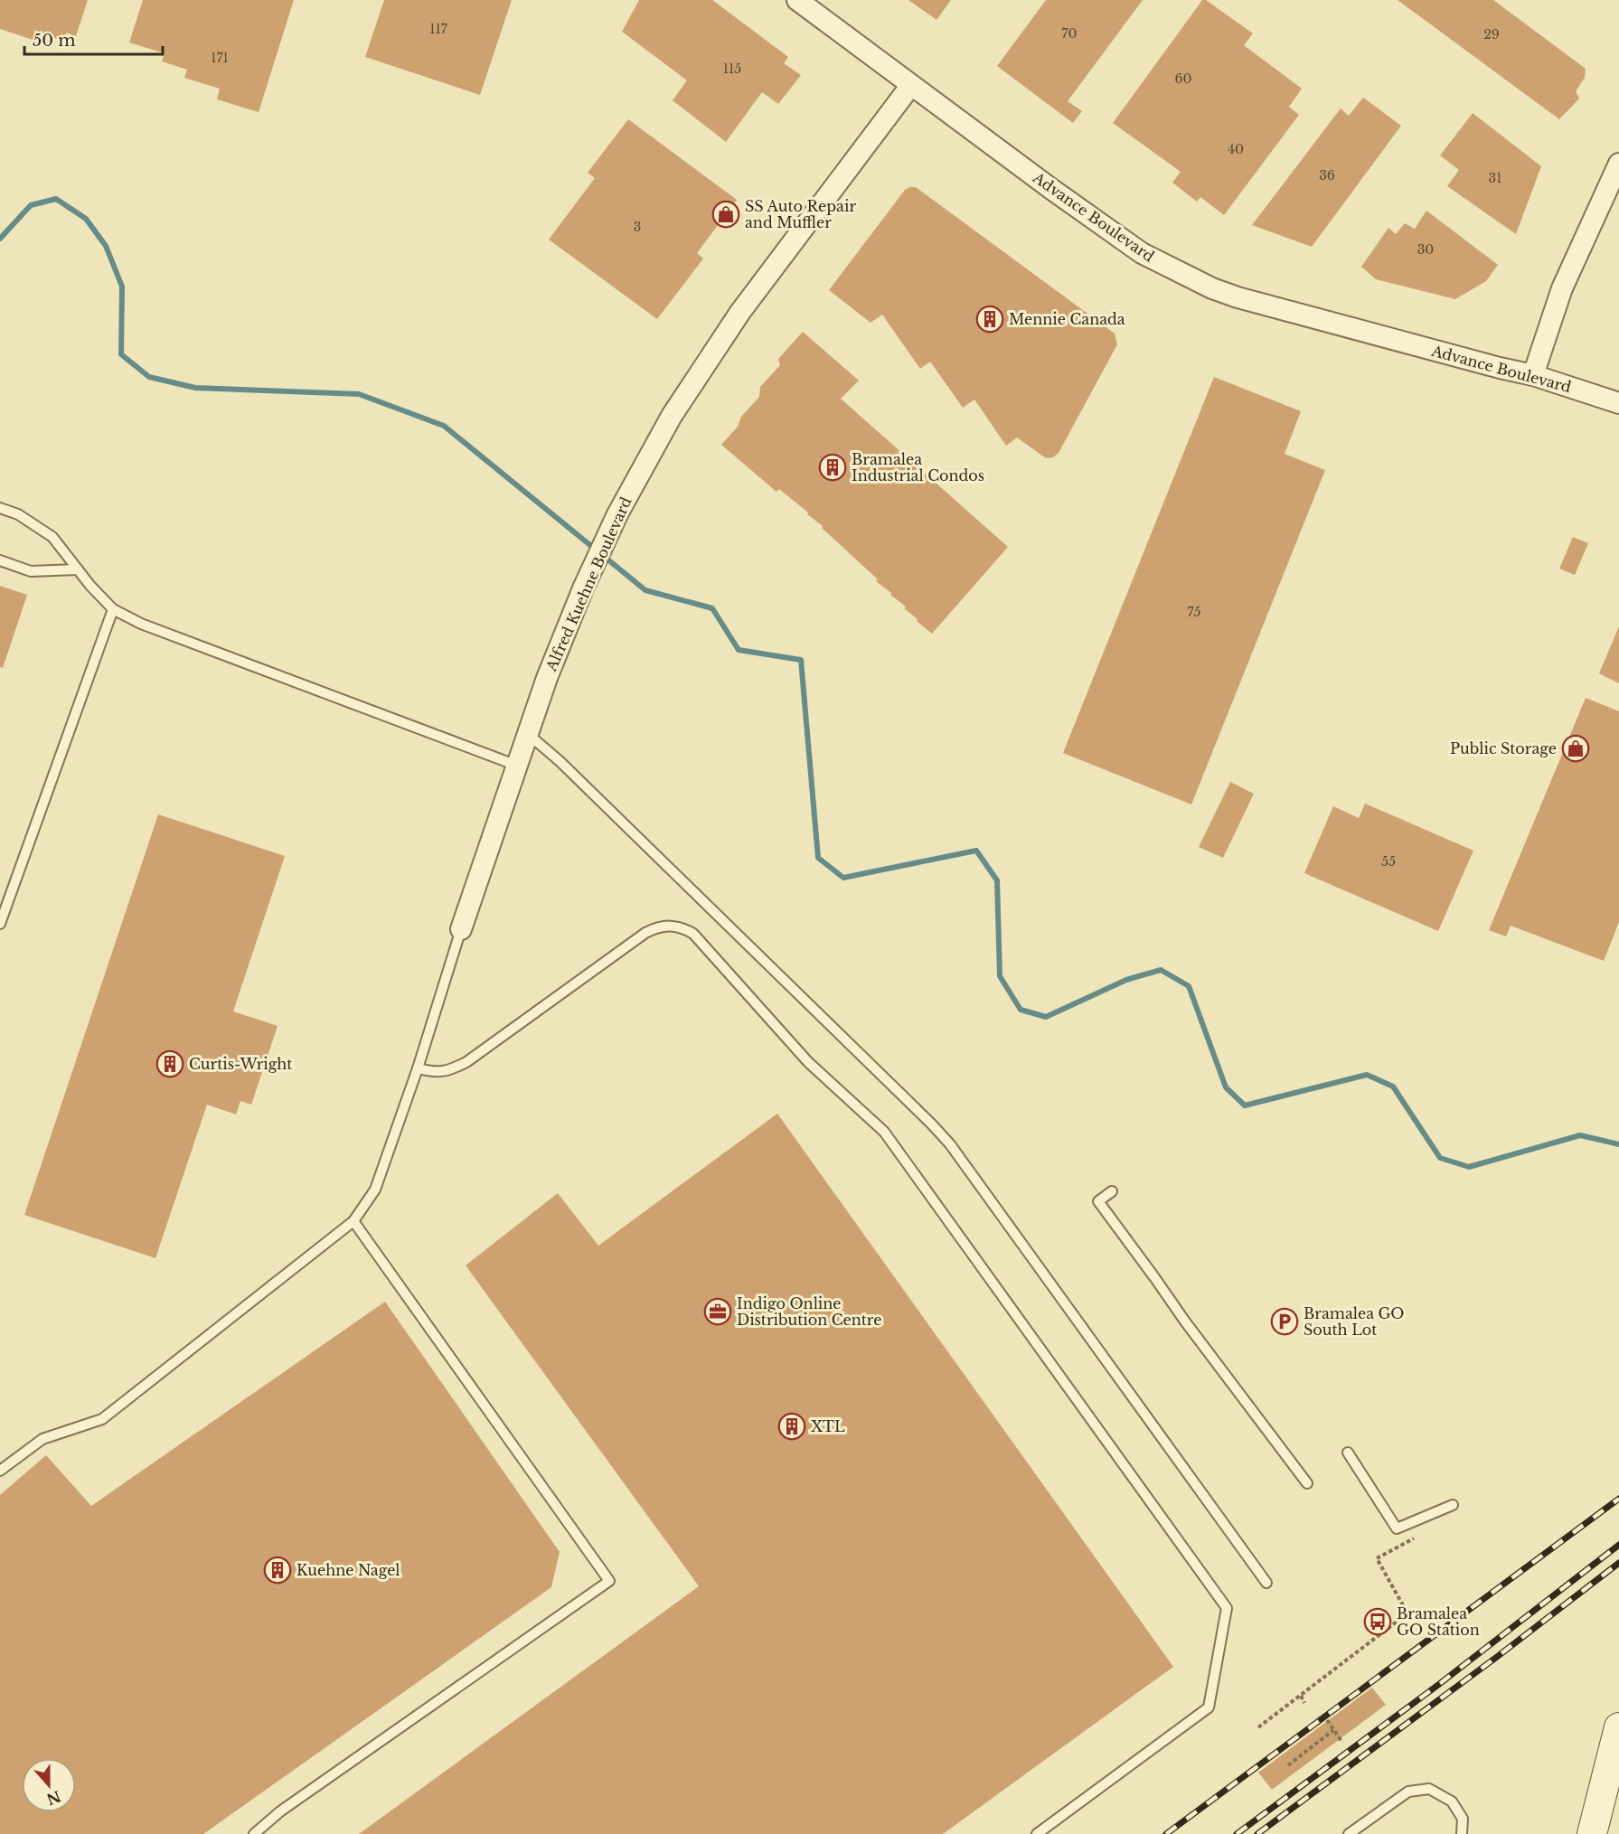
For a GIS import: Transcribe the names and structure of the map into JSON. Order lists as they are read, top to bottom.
{
  "streets": {
    "street": ["Advance Boulevard", "Alfred Kuehne Boulevard"]
  },
  "crossings": [
    ["Advance Boulevard", "Alfred Kuehne Boulevard"]
  ],
  "places": {
    "shop": ["SS Auto Repair and Muffler", "Public Storage"],
    "building": [
      "Mennie Canada",
      "Bramalea Industrial Condos",
      "Curtis-Wright",
      "XTL",
      "Kuehne Nagel"
    ],
    "office": ["Indigo Online Distribution Centre"],
    "parking": ["Bramalea GO South Lot"],
    "bus stop": ["Bramalea GO Station"]
  },
  "house_numbers": [
    "117",
    "70",
    "29",
    "171",
    "115",
    "60",
    "40",
    "36",
    "31",
    "3",
    "30",
    "75",
    "55"
  ],
  "scale_bar": "50 m",
  "north": "bottom"
}
